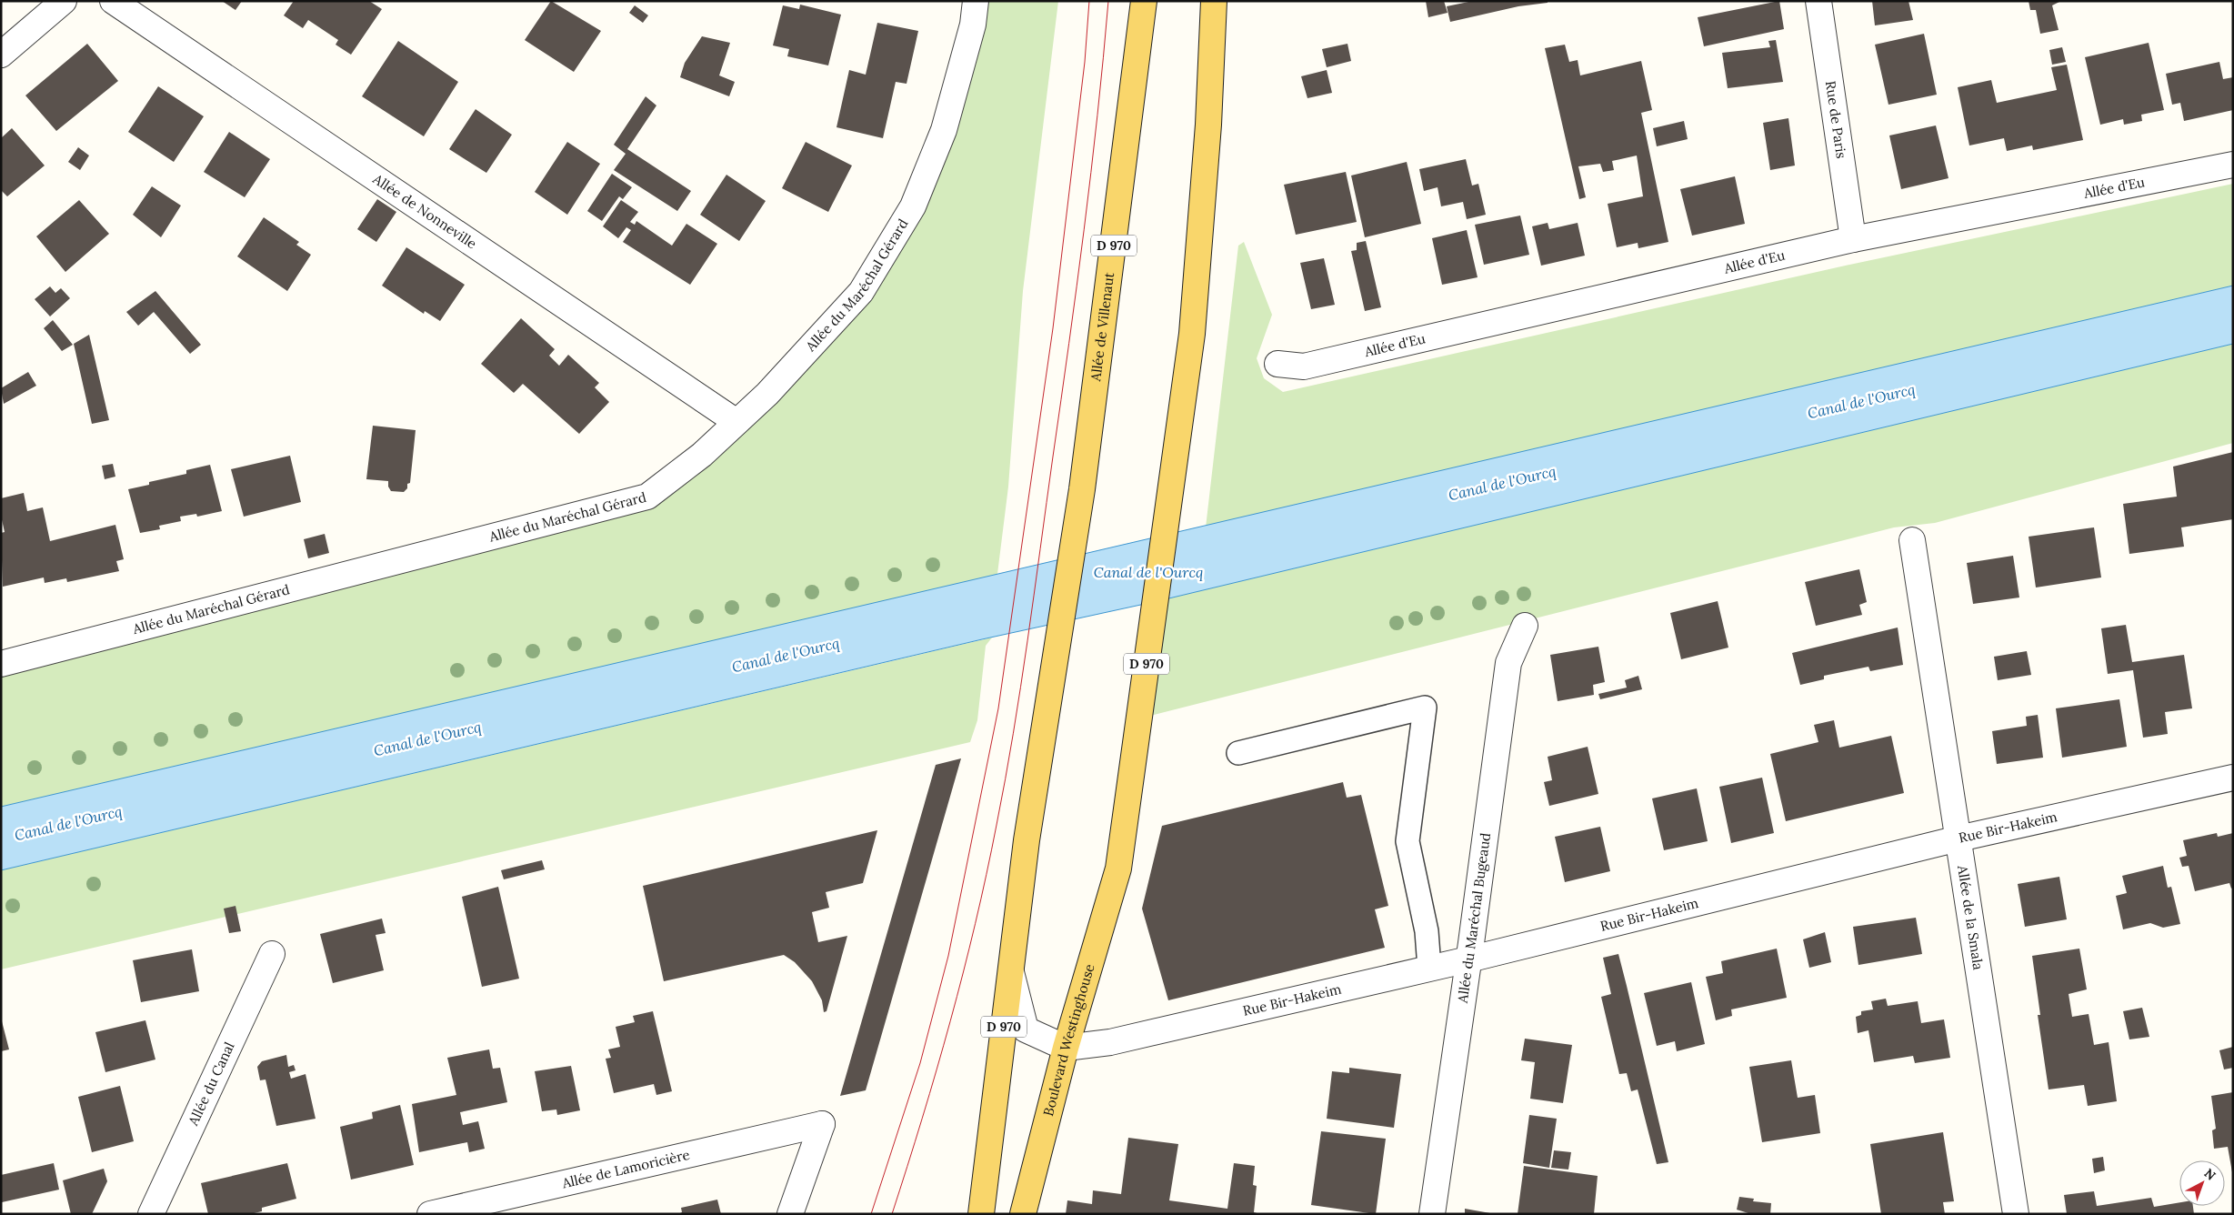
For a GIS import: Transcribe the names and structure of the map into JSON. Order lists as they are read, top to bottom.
{
  "streets": {
    "main road": ["D 970", "Allée de Villenaut", "Boulevard Westinghouse"],
    "street": [
      "Rue de Paris",
      "Allée d'Eu",
      "Allée de Nonneville",
      "Allée du Maréchal Gérard",
      "Rue Bir-Hakeim",
      "Allée de la Smala",
      "Allée du Maréchal Bugeaud",
      "Allée du Canal",
      "Allée de Lamoricière"
    ]
  },
  "crossings": [
    ["Rue de Paris", "Allée d'Eu"],
    ["Allée de Nonneville", "Allée du Maréchal Gérard"],
    ["D 970", "Allée de Villenaut"],
    ["Rue Bir-Hakeim", "Allée de la Smala"],
    ["Rue Bir-Hakeim", "Allée du Maréchal Bugeaud"],
    ["Rue Bir-Hakeim", "Boulevard Westinghouse"]
  ],
  "water": ["Canal de l'Ourcq"],
  "north": "top right"
}
